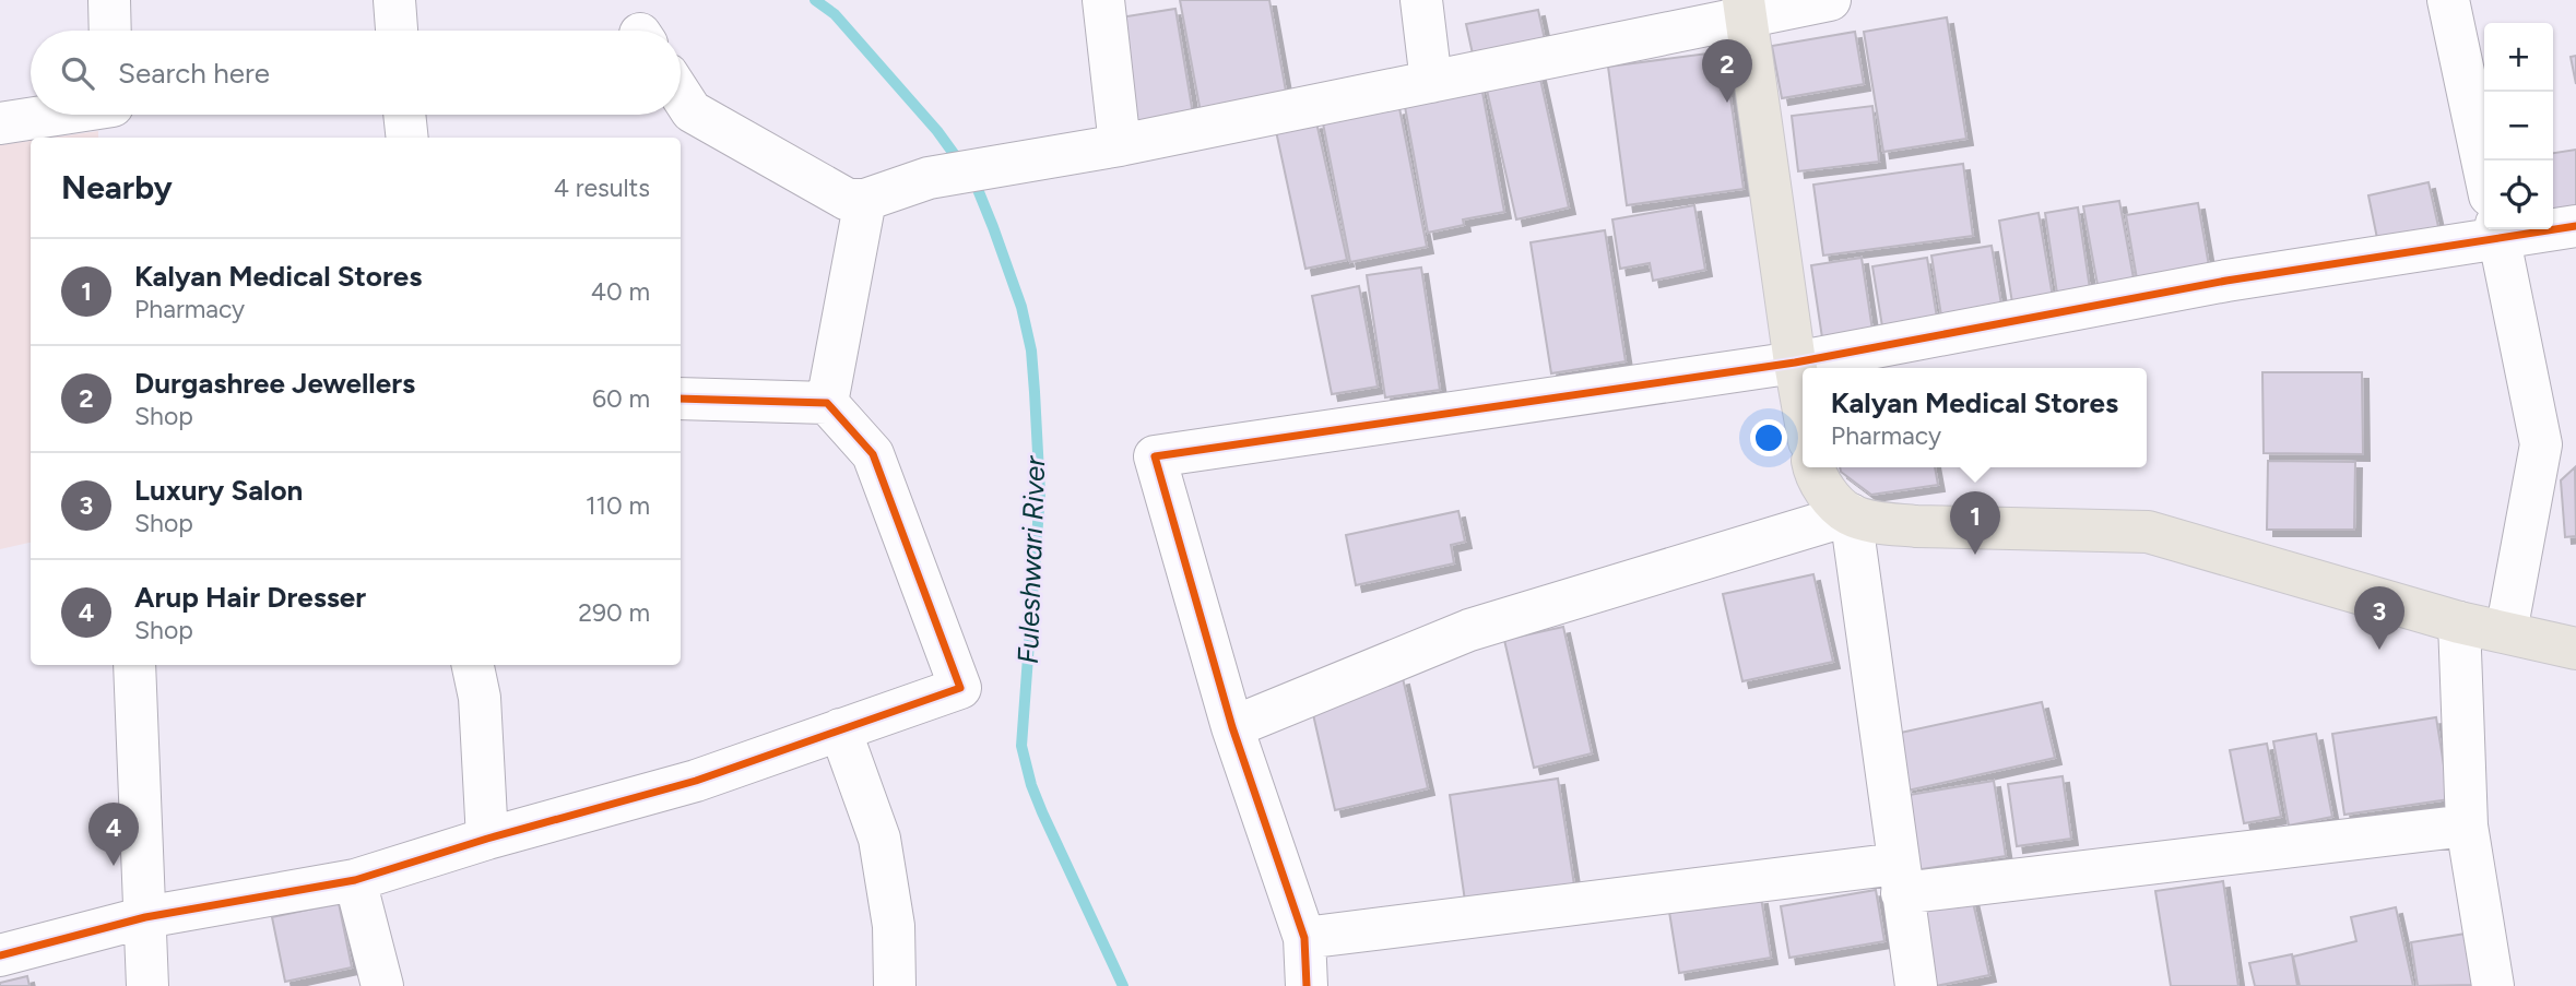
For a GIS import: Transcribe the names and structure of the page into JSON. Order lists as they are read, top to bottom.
{
  "water": ["Fuleshwari River"],
  "page": {
    "map_buttons": ["+", "−"],
    "search": "Search here",
    "pins": [
      "2",
      "1",
      "3",
      "4"
    ],
    "heading": ["Nearby", "4 results"],
    "list": [
      {
        "mark": "1",
        "name": "Kalyan Medical Stores",
        "note": "Pharmacy",
        "value": "40 m"
      },
      {
        "mark": "2",
        "name": "Durgashree Jewellers",
        "note": "Shop",
        "value": "60 m"
      },
      {
        "mark": "3",
        "name": "Luxury Salon",
        "note": "Shop",
        "value": "110 m"
      },
      {
        "mark": "4",
        "name": "Arup Hair Dresser",
        "note": "Shop",
        "value": "290 m"
      }
    ],
    "popup": ["Kalyan Medical Stores", "Pharmacy"]
  }
}
